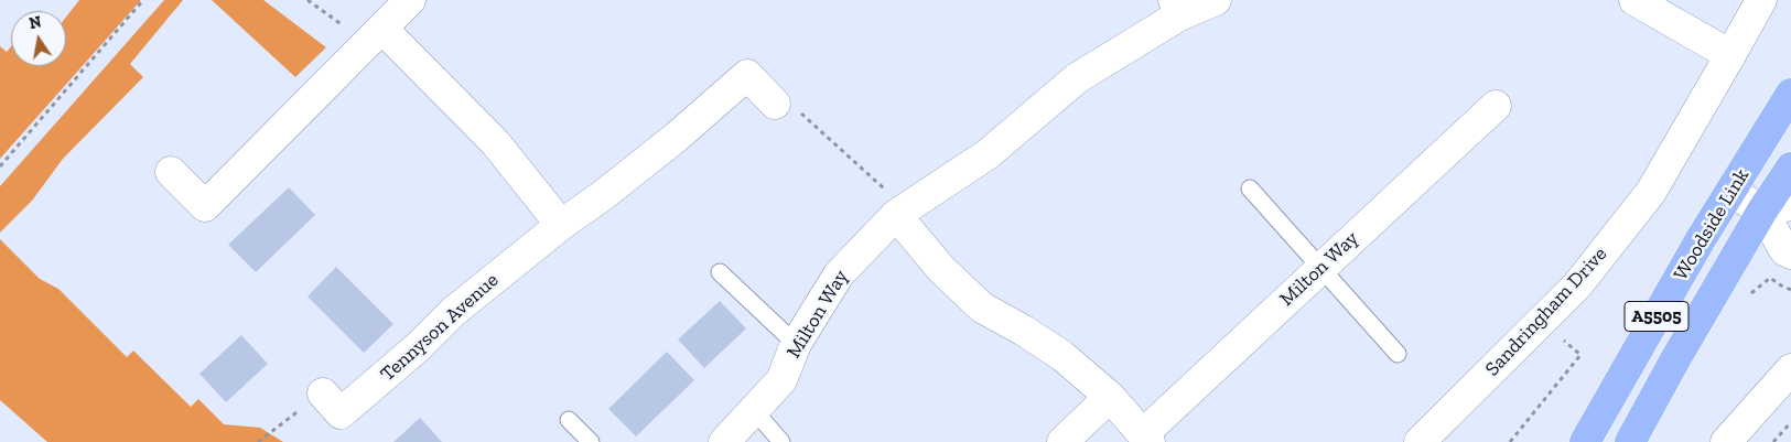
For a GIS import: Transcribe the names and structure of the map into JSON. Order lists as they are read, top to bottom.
{
  "streets": {
    "main road": ["Woodside Link", "A5505"],
    "street": ["Milton Way", "Sandringham Drive", "Tennyson Avenue"]
  },
  "north": "top"
}
